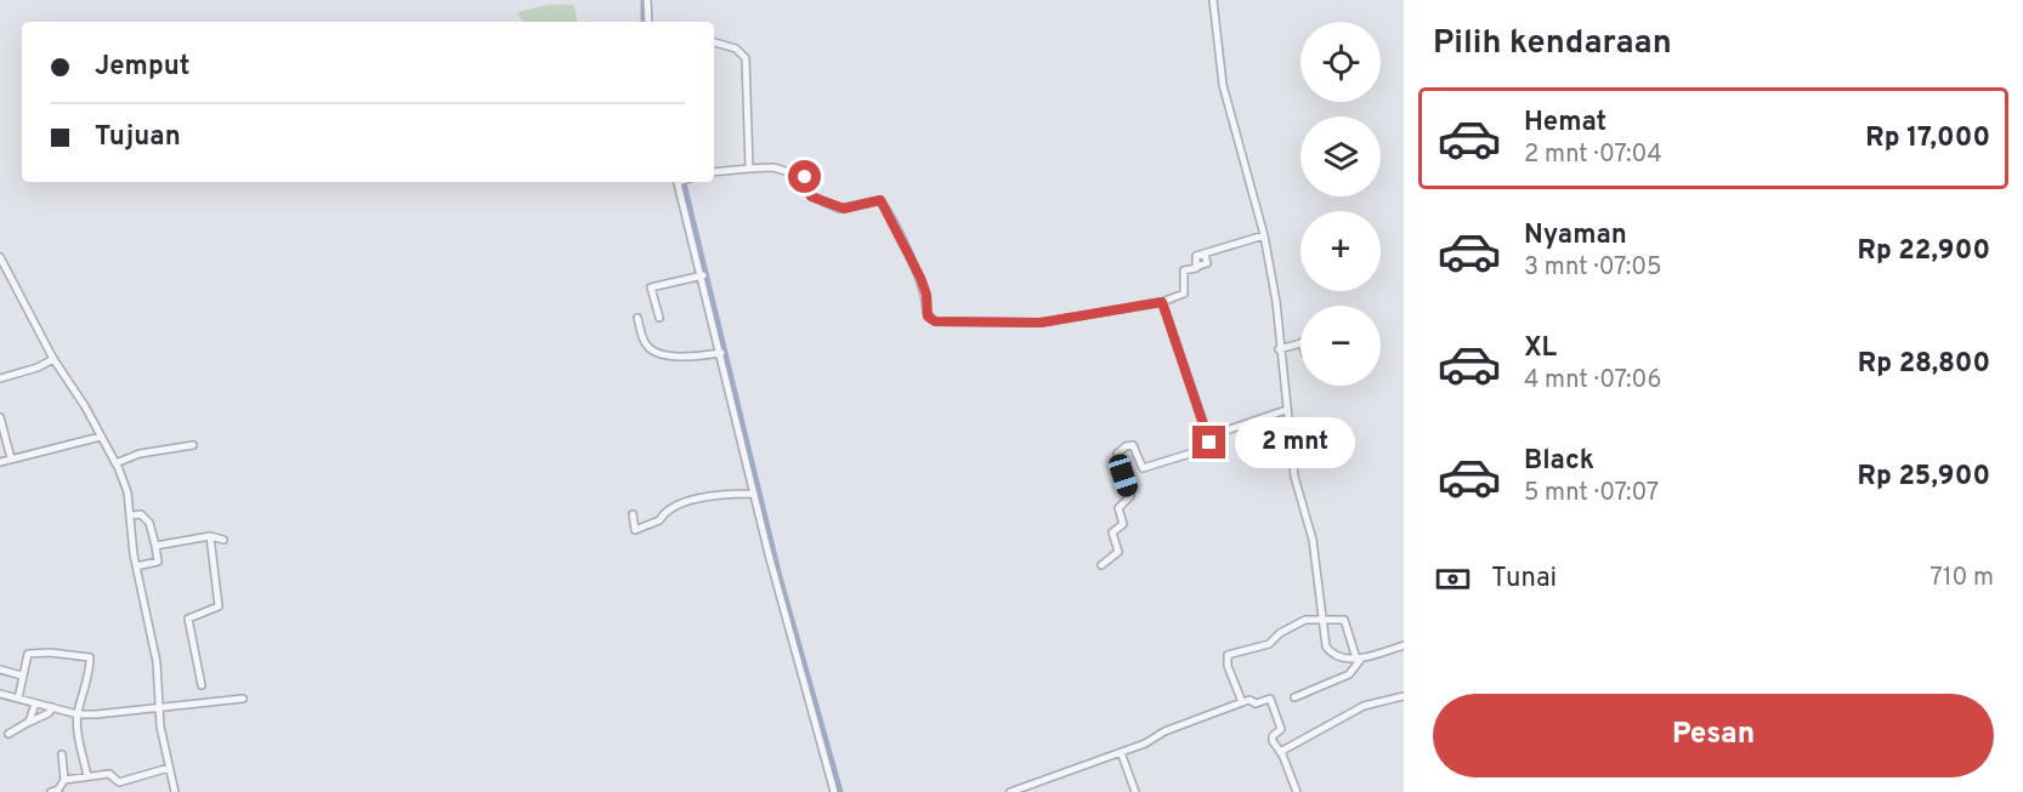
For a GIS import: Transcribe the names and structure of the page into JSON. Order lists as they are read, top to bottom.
{
  "page": {
    "heading": "Pilih kendaraan",
    "map_buttons": ["+", "−"],
    "banner": ["Jemput", "Tujuan"],
    "list": [
      {
        "name": "Hemat",
        "note": "2 mnt · 07:04",
        "value": "Rp 17,000"
      },
      {
        "name": "Nyaman",
        "note": "3 mnt · 07:05",
        "value": "Rp 22,900"
      },
      {
        "name": "XL",
        "note": "4 mnt · 07:06",
        "value": "Rp 28,800"
      },
      {
        "name": "Black",
        "note": "5 mnt · 07:07",
        "value": "Rp 25,900"
      }
    ],
    "bubble": "2 mnt",
    "pay": ["Tunai", "710 m"],
    "buttons": "Pesan"
  }
}
